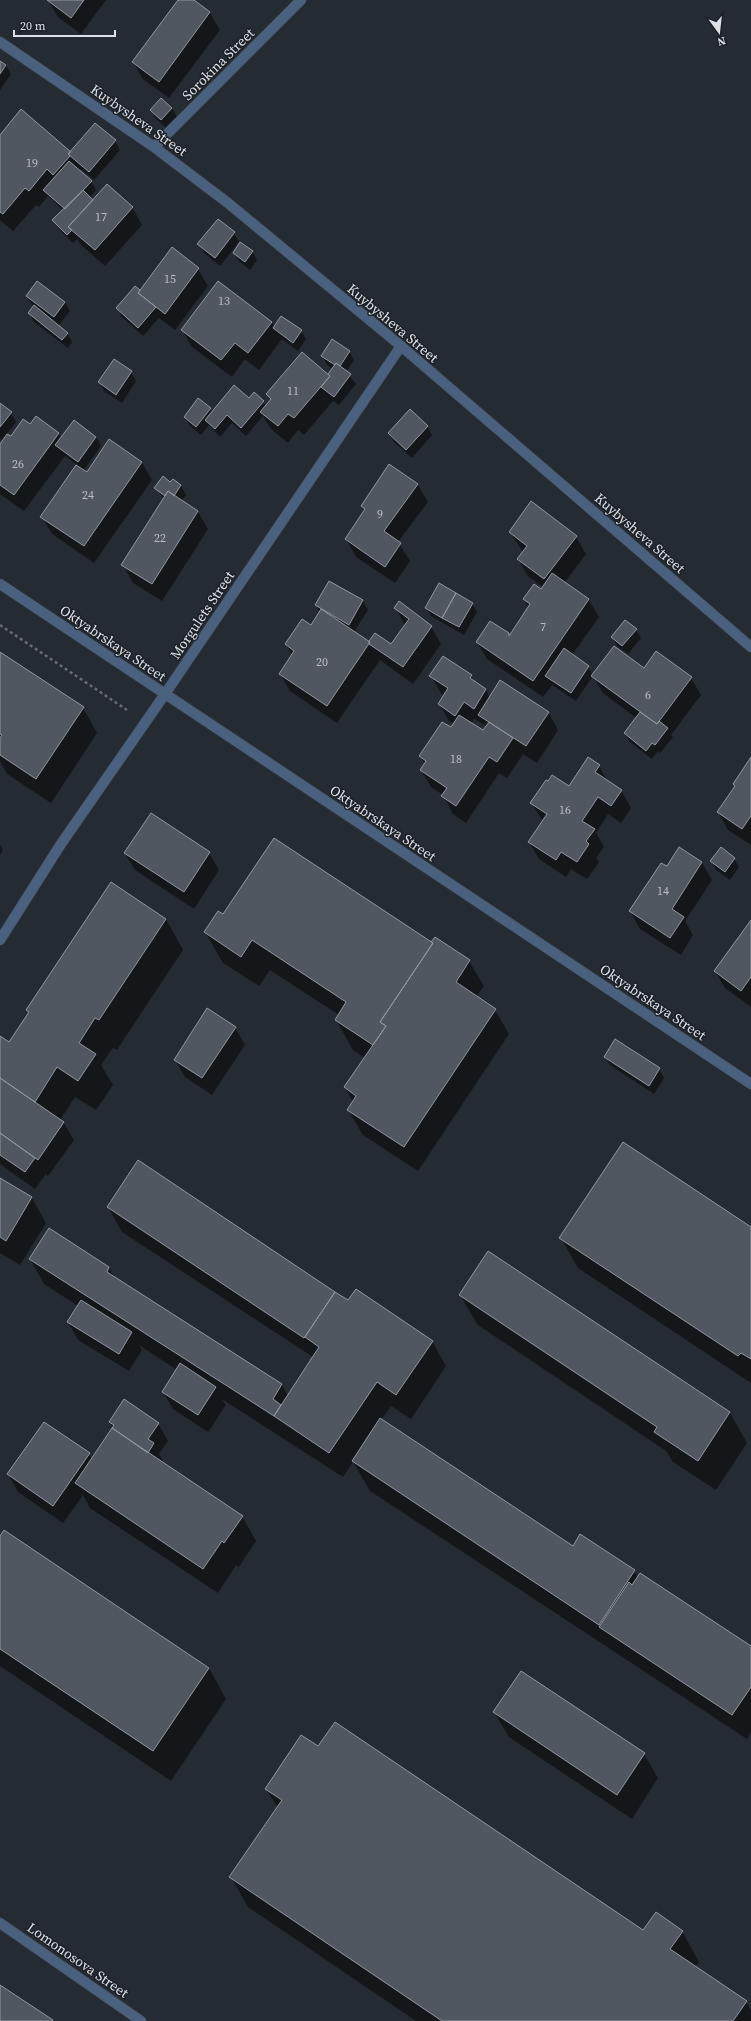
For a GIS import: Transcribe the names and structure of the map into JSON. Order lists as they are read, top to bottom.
{
  "streets": {
    "street": [
      "Sorokina Street",
      "Kuybysheva Street",
      "Morgulets Street",
      "Oktyabrskaya Street",
      "Lomonosova Street"
    ]
  },
  "crossings": [
    ["Sorokina Street", "Kuybysheva Street"],
    ["Kuybysheva Street", "Morgulets Street"],
    ["Morgulets Street", "Oktyabrskaya Street"]
  ],
  "house_numbers": [
    "19",
    "17",
    "15",
    "13",
    "11",
    "26",
    "24",
    "9",
    "22",
    "7",
    "20",
    "6",
    "18",
    "16",
    "14"
  ],
  "scale_bar": "20 m",
  "north": "bottom"
}
